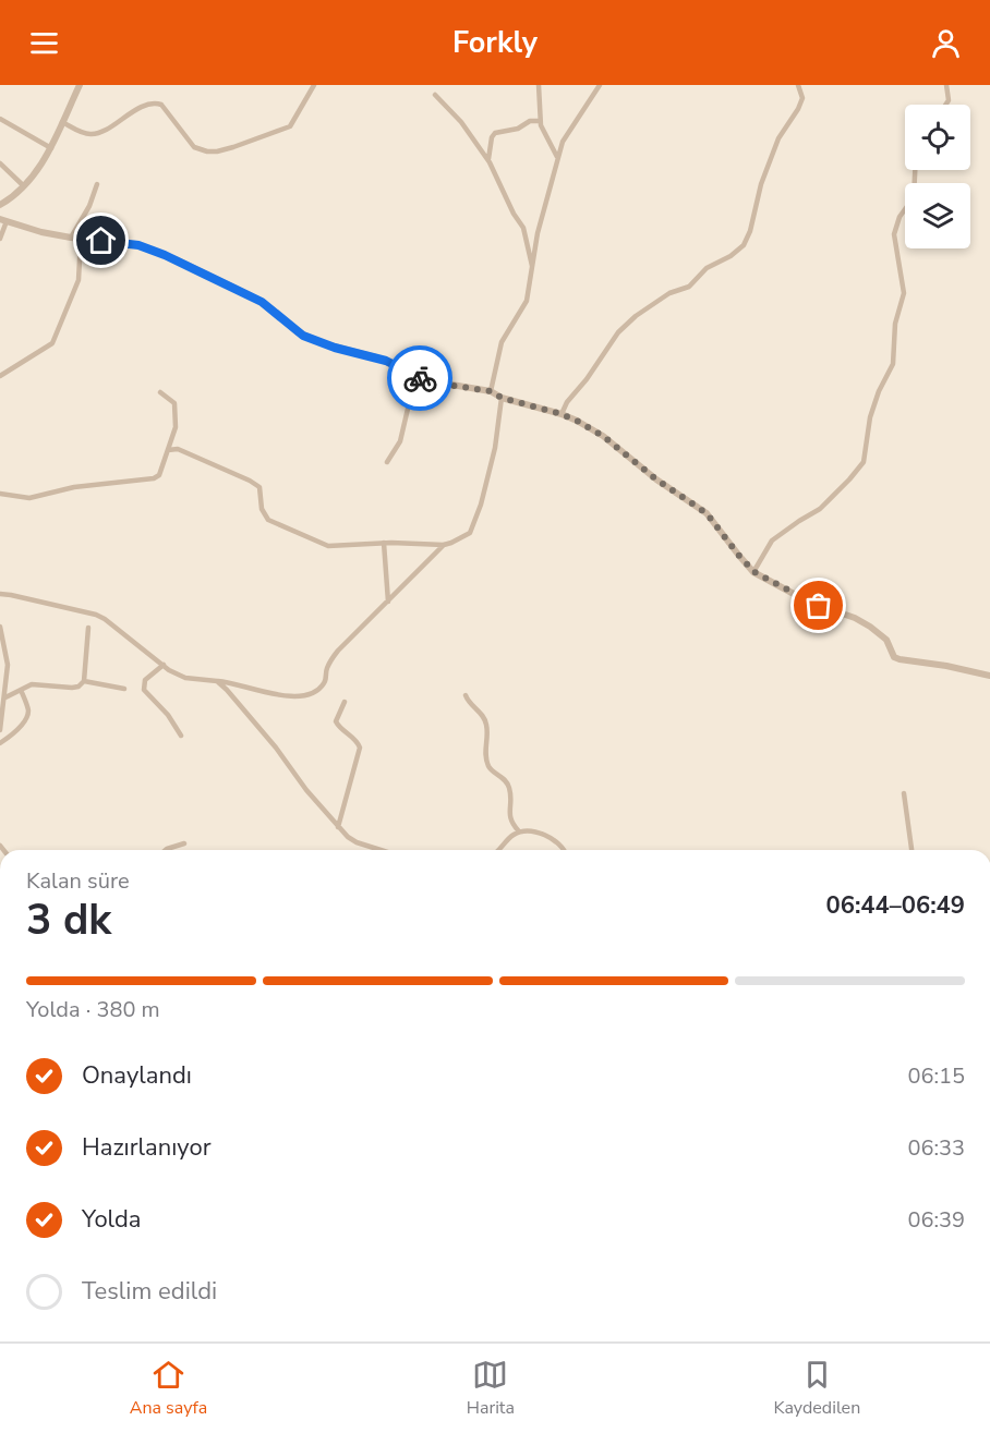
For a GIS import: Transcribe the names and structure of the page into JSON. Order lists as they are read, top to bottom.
{
  "page": {
    "header": "Forkly",
    "heading": ["3 dk", "Kalan süre", "06:44–06:49"],
    "bar": "Yolda · 380 m",
    "list": [
      ["Onaylandı", "06:15"],
      ["Hazırlanıyor", "06:33"],
      ["Yolda", "06:39"],
      "Teslim edildi"
    ],
    "tabs": ["Ana sayfa", "Harita", "Kaydedilen"]
  }
}
